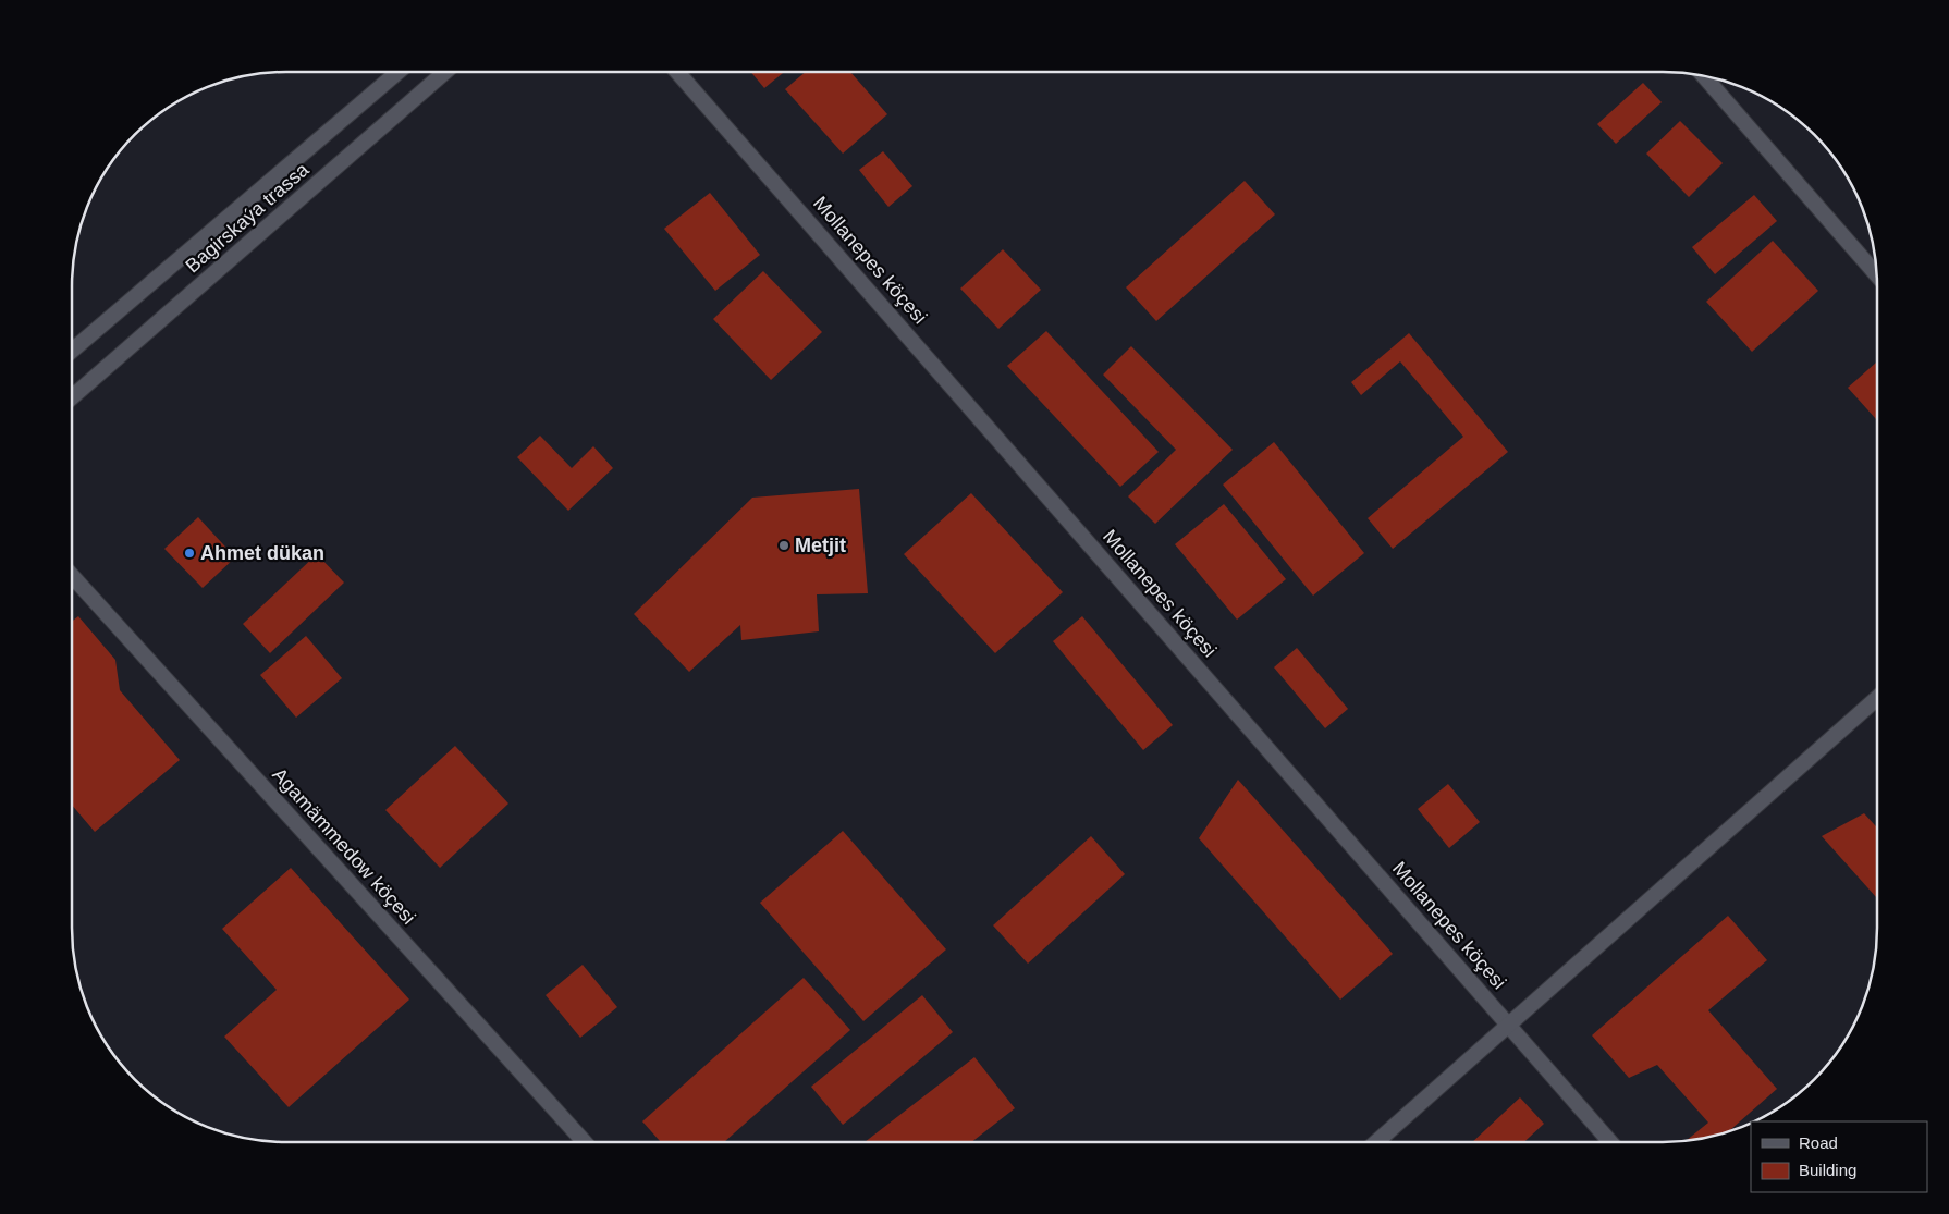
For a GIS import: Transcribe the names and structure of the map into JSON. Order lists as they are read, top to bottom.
{
  "streets": {
    "street": ["Bagirskaýa trassa", "Mollanepes köçesi", "Agamämmedow köçesi"]
  },
  "places": ["Metjit", "Ahmet dükan"],
  "legend": ["Road", "Building"]
}
